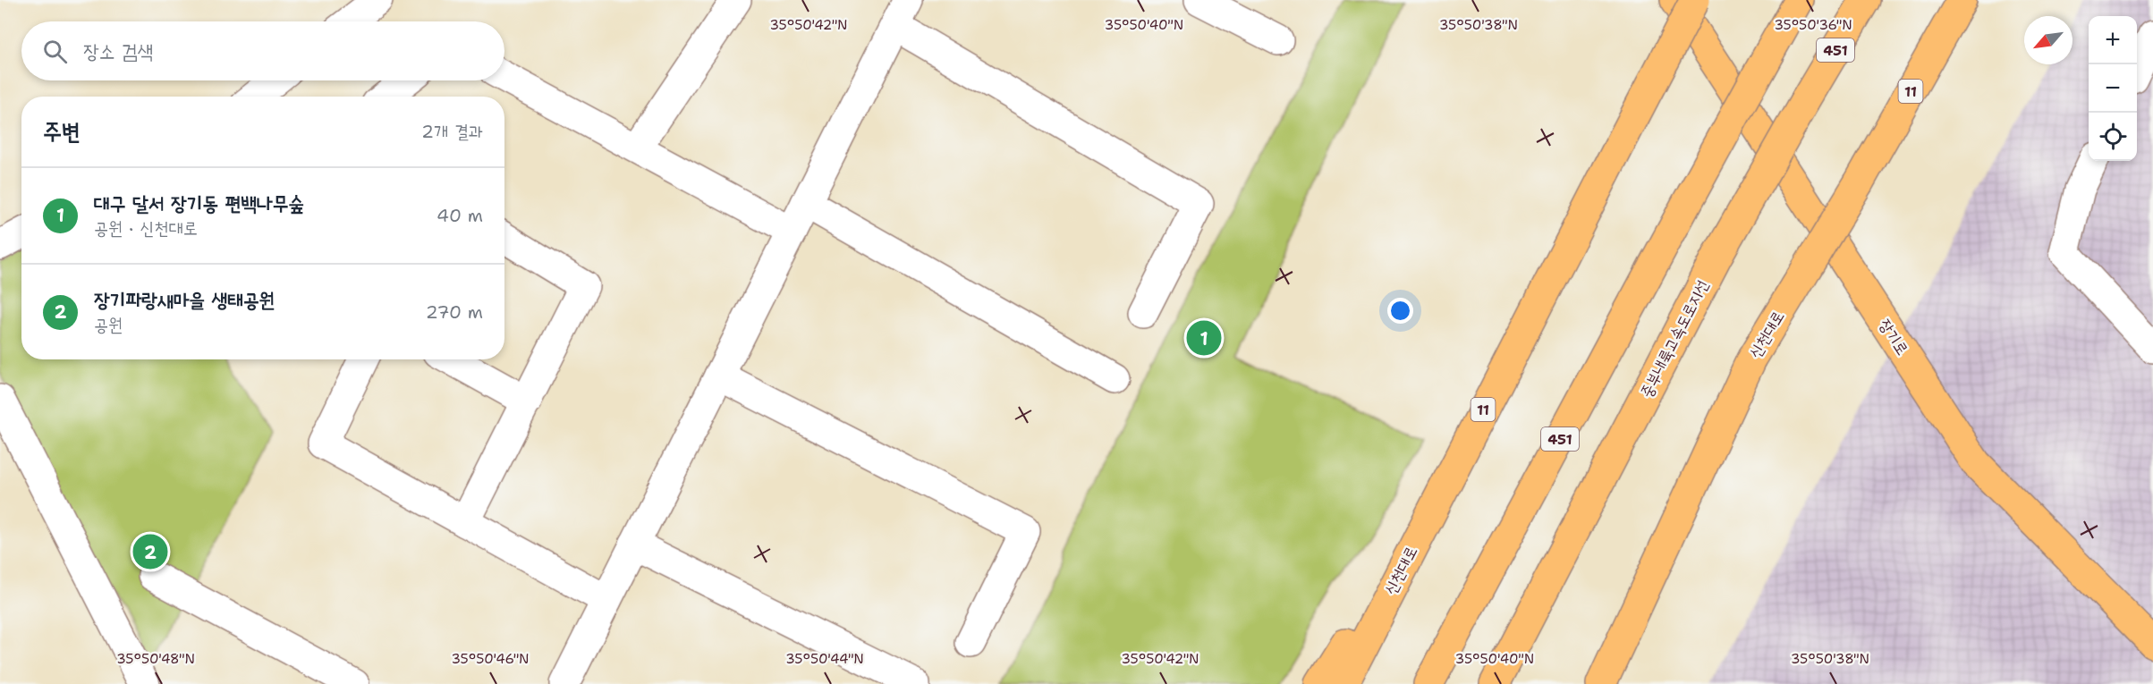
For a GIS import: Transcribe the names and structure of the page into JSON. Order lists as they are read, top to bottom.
{
  "streets": {
    "main road": [
      "451",
      "11",
      "신천대로",
      "장기로",
      "중부내륙고속도로지선"
    ]
  },
  "north": "bottom left",
  "page": {
    "map_buttons": ["+", "−"],
    "search": "장소 검색",
    "heading": ["주변", "2개 결과"],
    "list": [
      {
        "mark": "1",
        "name": "대구 달서 장기동 편백나무숲",
        "note": "공원 · 신천대로",
        "value": "40 m"
      },
      {
        "mark": "2",
        "name": "장기파랑새마을 생태공원",
        "note": "공원",
        "value": "270 m"
      }
    ],
    "pins": ["1", "2"]
  },
  "coordinates": [
    "35°50'42\"N",
    "35°50'40\"N",
    "35°50'38\"N",
    "35°50'36\"N",
    "35°50'48\"N",
    "35°50'46\"N",
    "35°50'44\"N"
  ]
}
